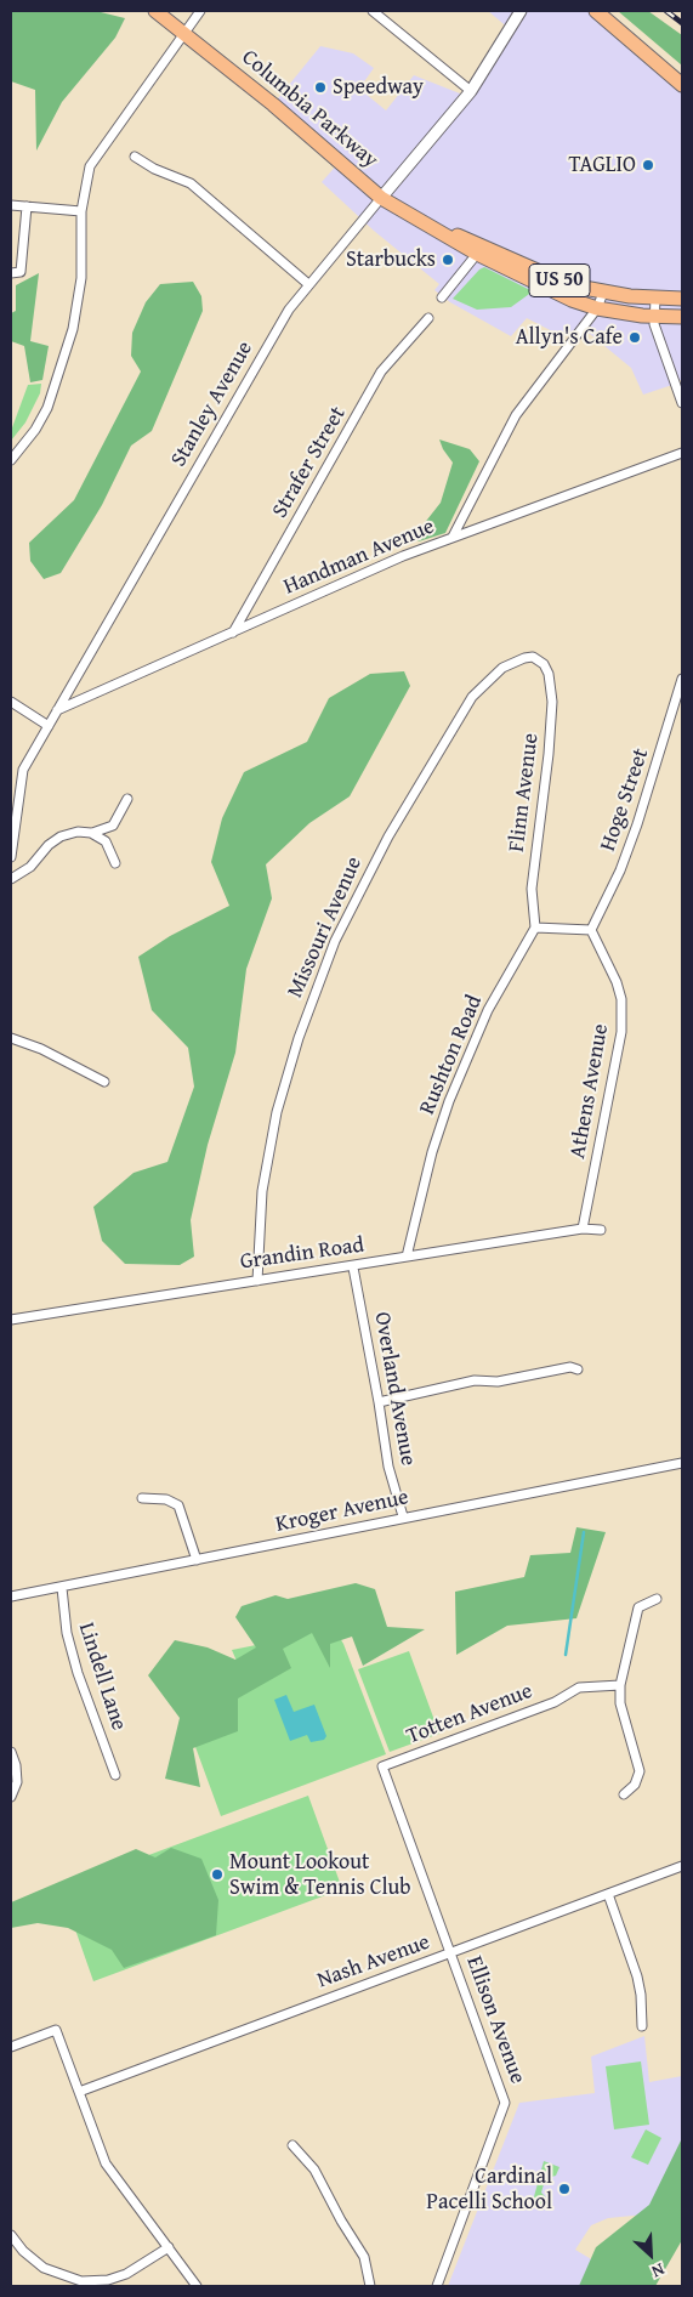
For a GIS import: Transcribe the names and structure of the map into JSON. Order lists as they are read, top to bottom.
{
  "streets": {
    "main road": ["Columbia Parkway", "US 50"],
    "street": [
      "Stanley Avenue",
      "Strafer Street",
      "Handman Avenue",
      "Flinn Avenue",
      "Hoge Street",
      "Missouri Avenue",
      "Rushton Road",
      "Athens Avenue",
      "Grandin Road",
      "Overland Avenue",
      "Kroger Avenue",
      "Lindell Lane",
      "Totten Avenue",
      "Nash Avenue",
      "Ellison Avenue"
    ]
  },
  "crossings": [
    ["Columbia Parkway", "Stanley Avenue"],
    ["Stanley Avenue", "Handman Avenue"],
    ["Strafer Street", "Handman Avenue"],
    ["Flinn Avenue", "Missouri Avenue"],
    ["Flinn Avenue", "Rushton Road"],
    ["Hoge Street", "Athens Avenue"],
    ["Missouri Avenue", "Grandin Road"],
    ["Rushton Road", "Grandin Road"],
    ["Athens Avenue", "Grandin Road"],
    ["Grandin Road", "Overland Avenue"],
    ["Overland Avenue", "Kroger Avenue"],
    ["Kroger Avenue", "Lindell Lane"],
    ["Totten Avenue", "Ellison Avenue"],
    ["Nash Avenue", "Ellison Avenue"]
  ],
  "places": [
    "Speedway",
    "TAGLIO",
    "Starbucks",
    "Allyn's Cafe",
    "Mount Lookout Swim & Tennis Club",
    "Cardinal Pacelli School"
  ],
  "north": "bottom right"
}
